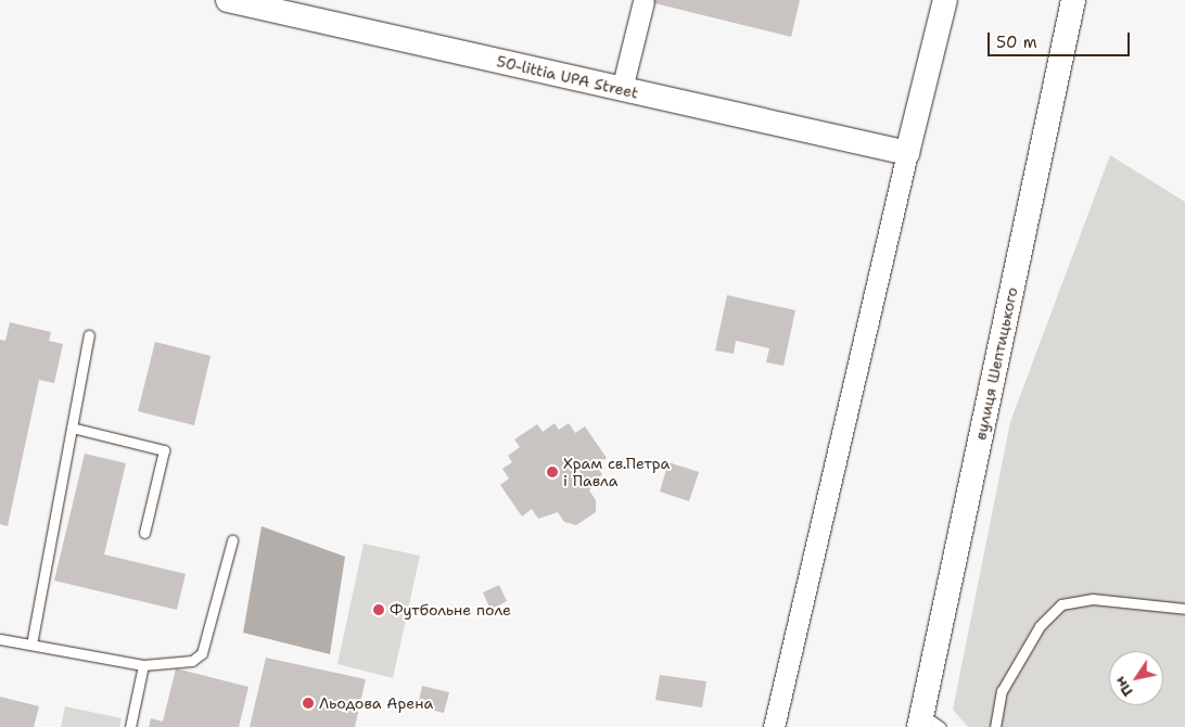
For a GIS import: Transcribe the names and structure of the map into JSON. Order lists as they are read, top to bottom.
{
  "streets": {
    "street": ["50-littia UPA Street", "вулиця Шептицького"]
  },
  "places": ["Храм св.Петра і Павла", "Футбольне поле", "Льодова Арена"],
  "scale_bar": "50 m",
  "north": "bottom left"
}
